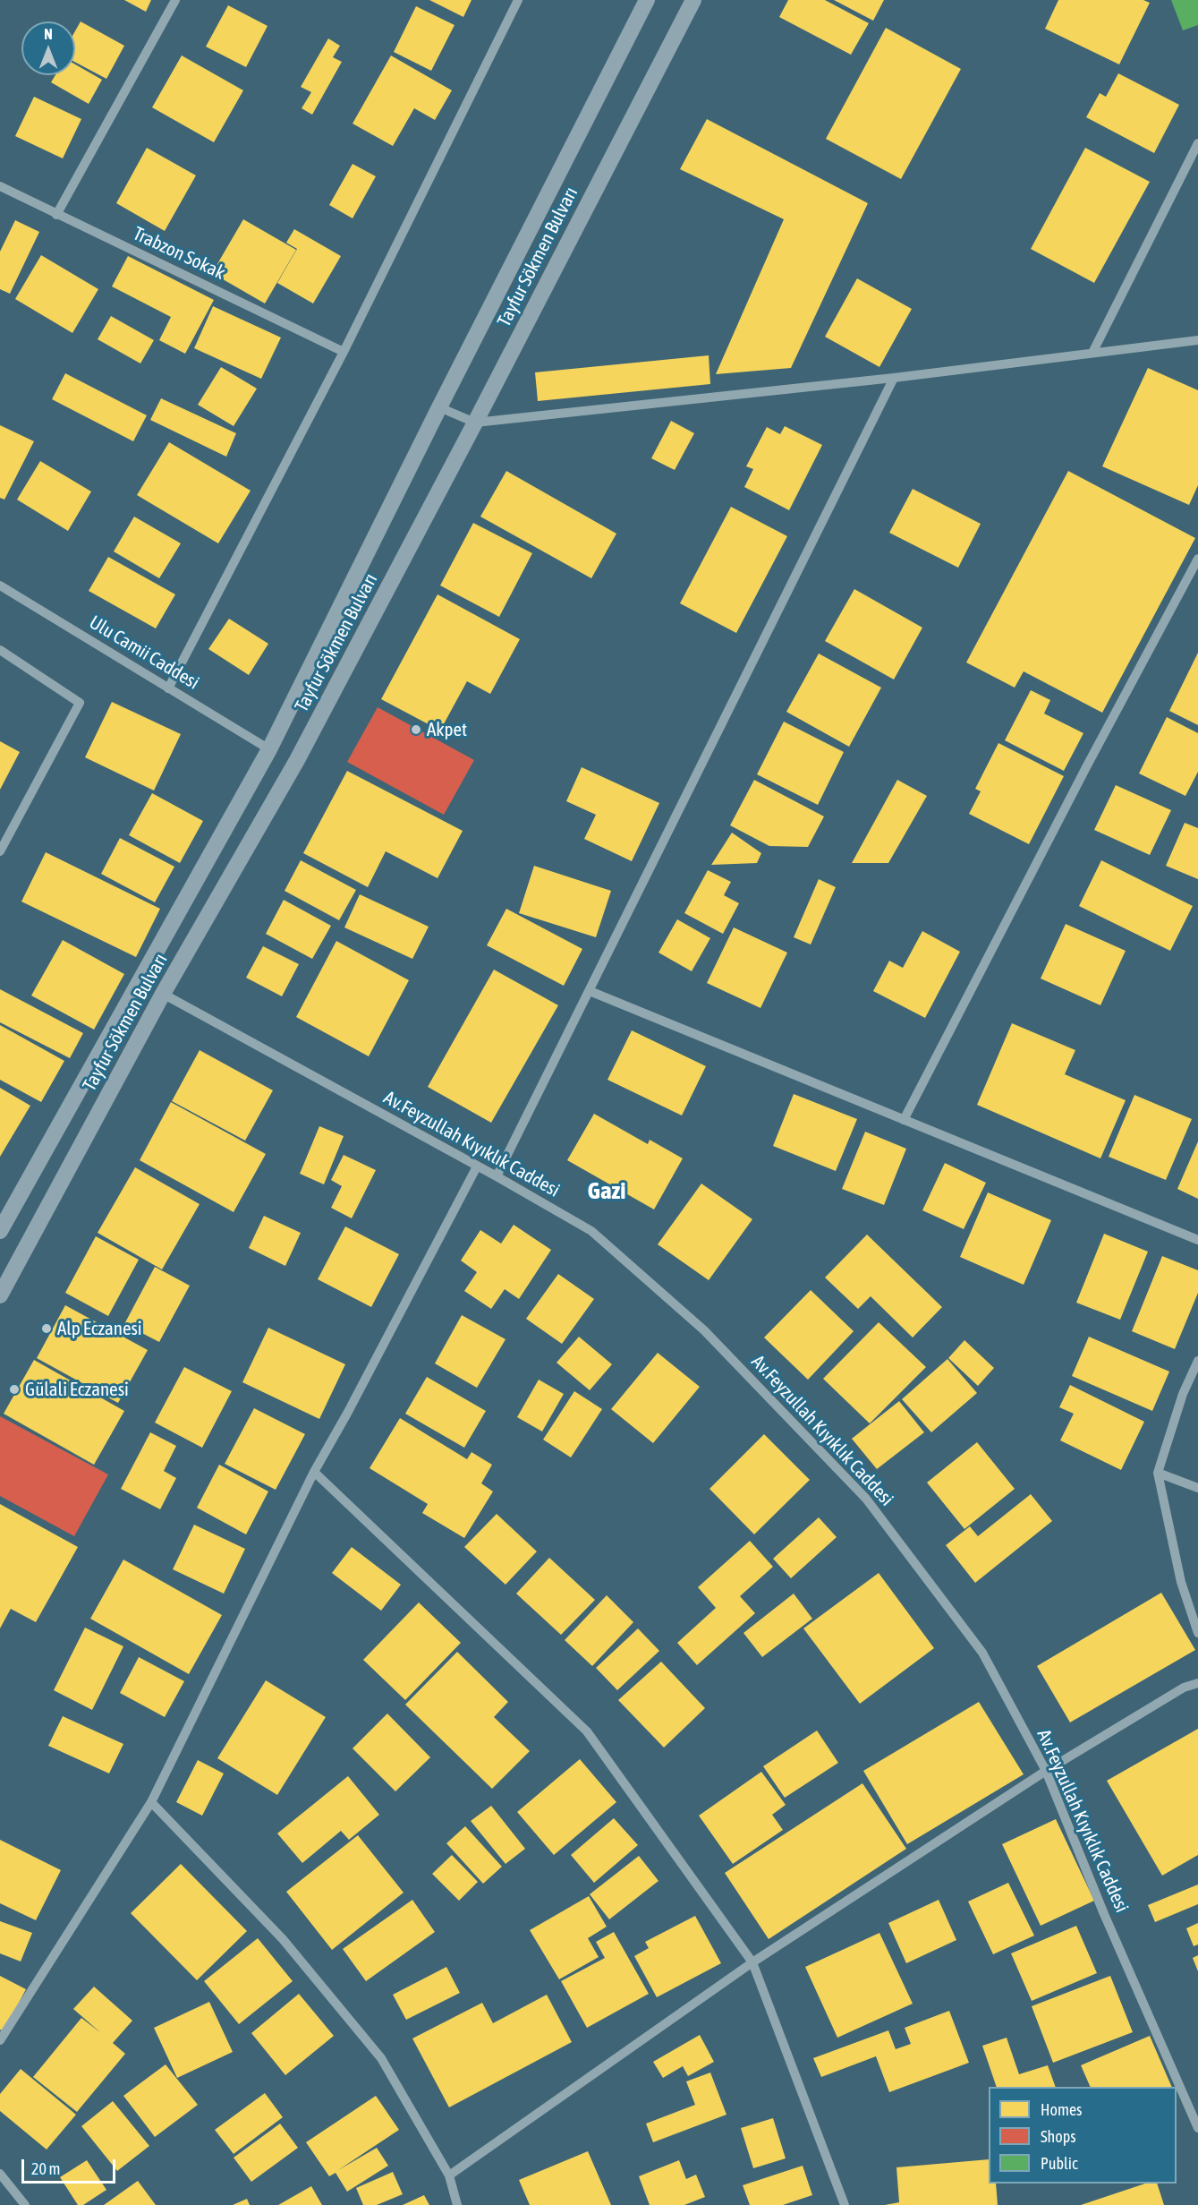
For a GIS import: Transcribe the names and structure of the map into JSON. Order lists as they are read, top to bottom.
{
  "streets": {
    "main road": ["Tayfur Sökmen Bulvarı"],
    "street": ["Trabzon Sokak", "Ulu Camii Caddesi", "Av.Feyzullah Kıyıklık Caddesi"]
  },
  "crossings": [
    ["Tayfur Sökmen Bulvarı", "Ulu Camii Caddesi"],
    ["Tayfur Sökmen Bulvarı", "Av.Feyzullah Kıyıklık Caddesi"]
  ],
  "districts": ["Gazi"],
  "places": ["Akpet", "Alp Eczanesi", "Gülali Eczanesi"],
  "legend": ["Homes", "Shops", "Public"],
  "scale_bar": "20 m",
  "north": "top"
}
